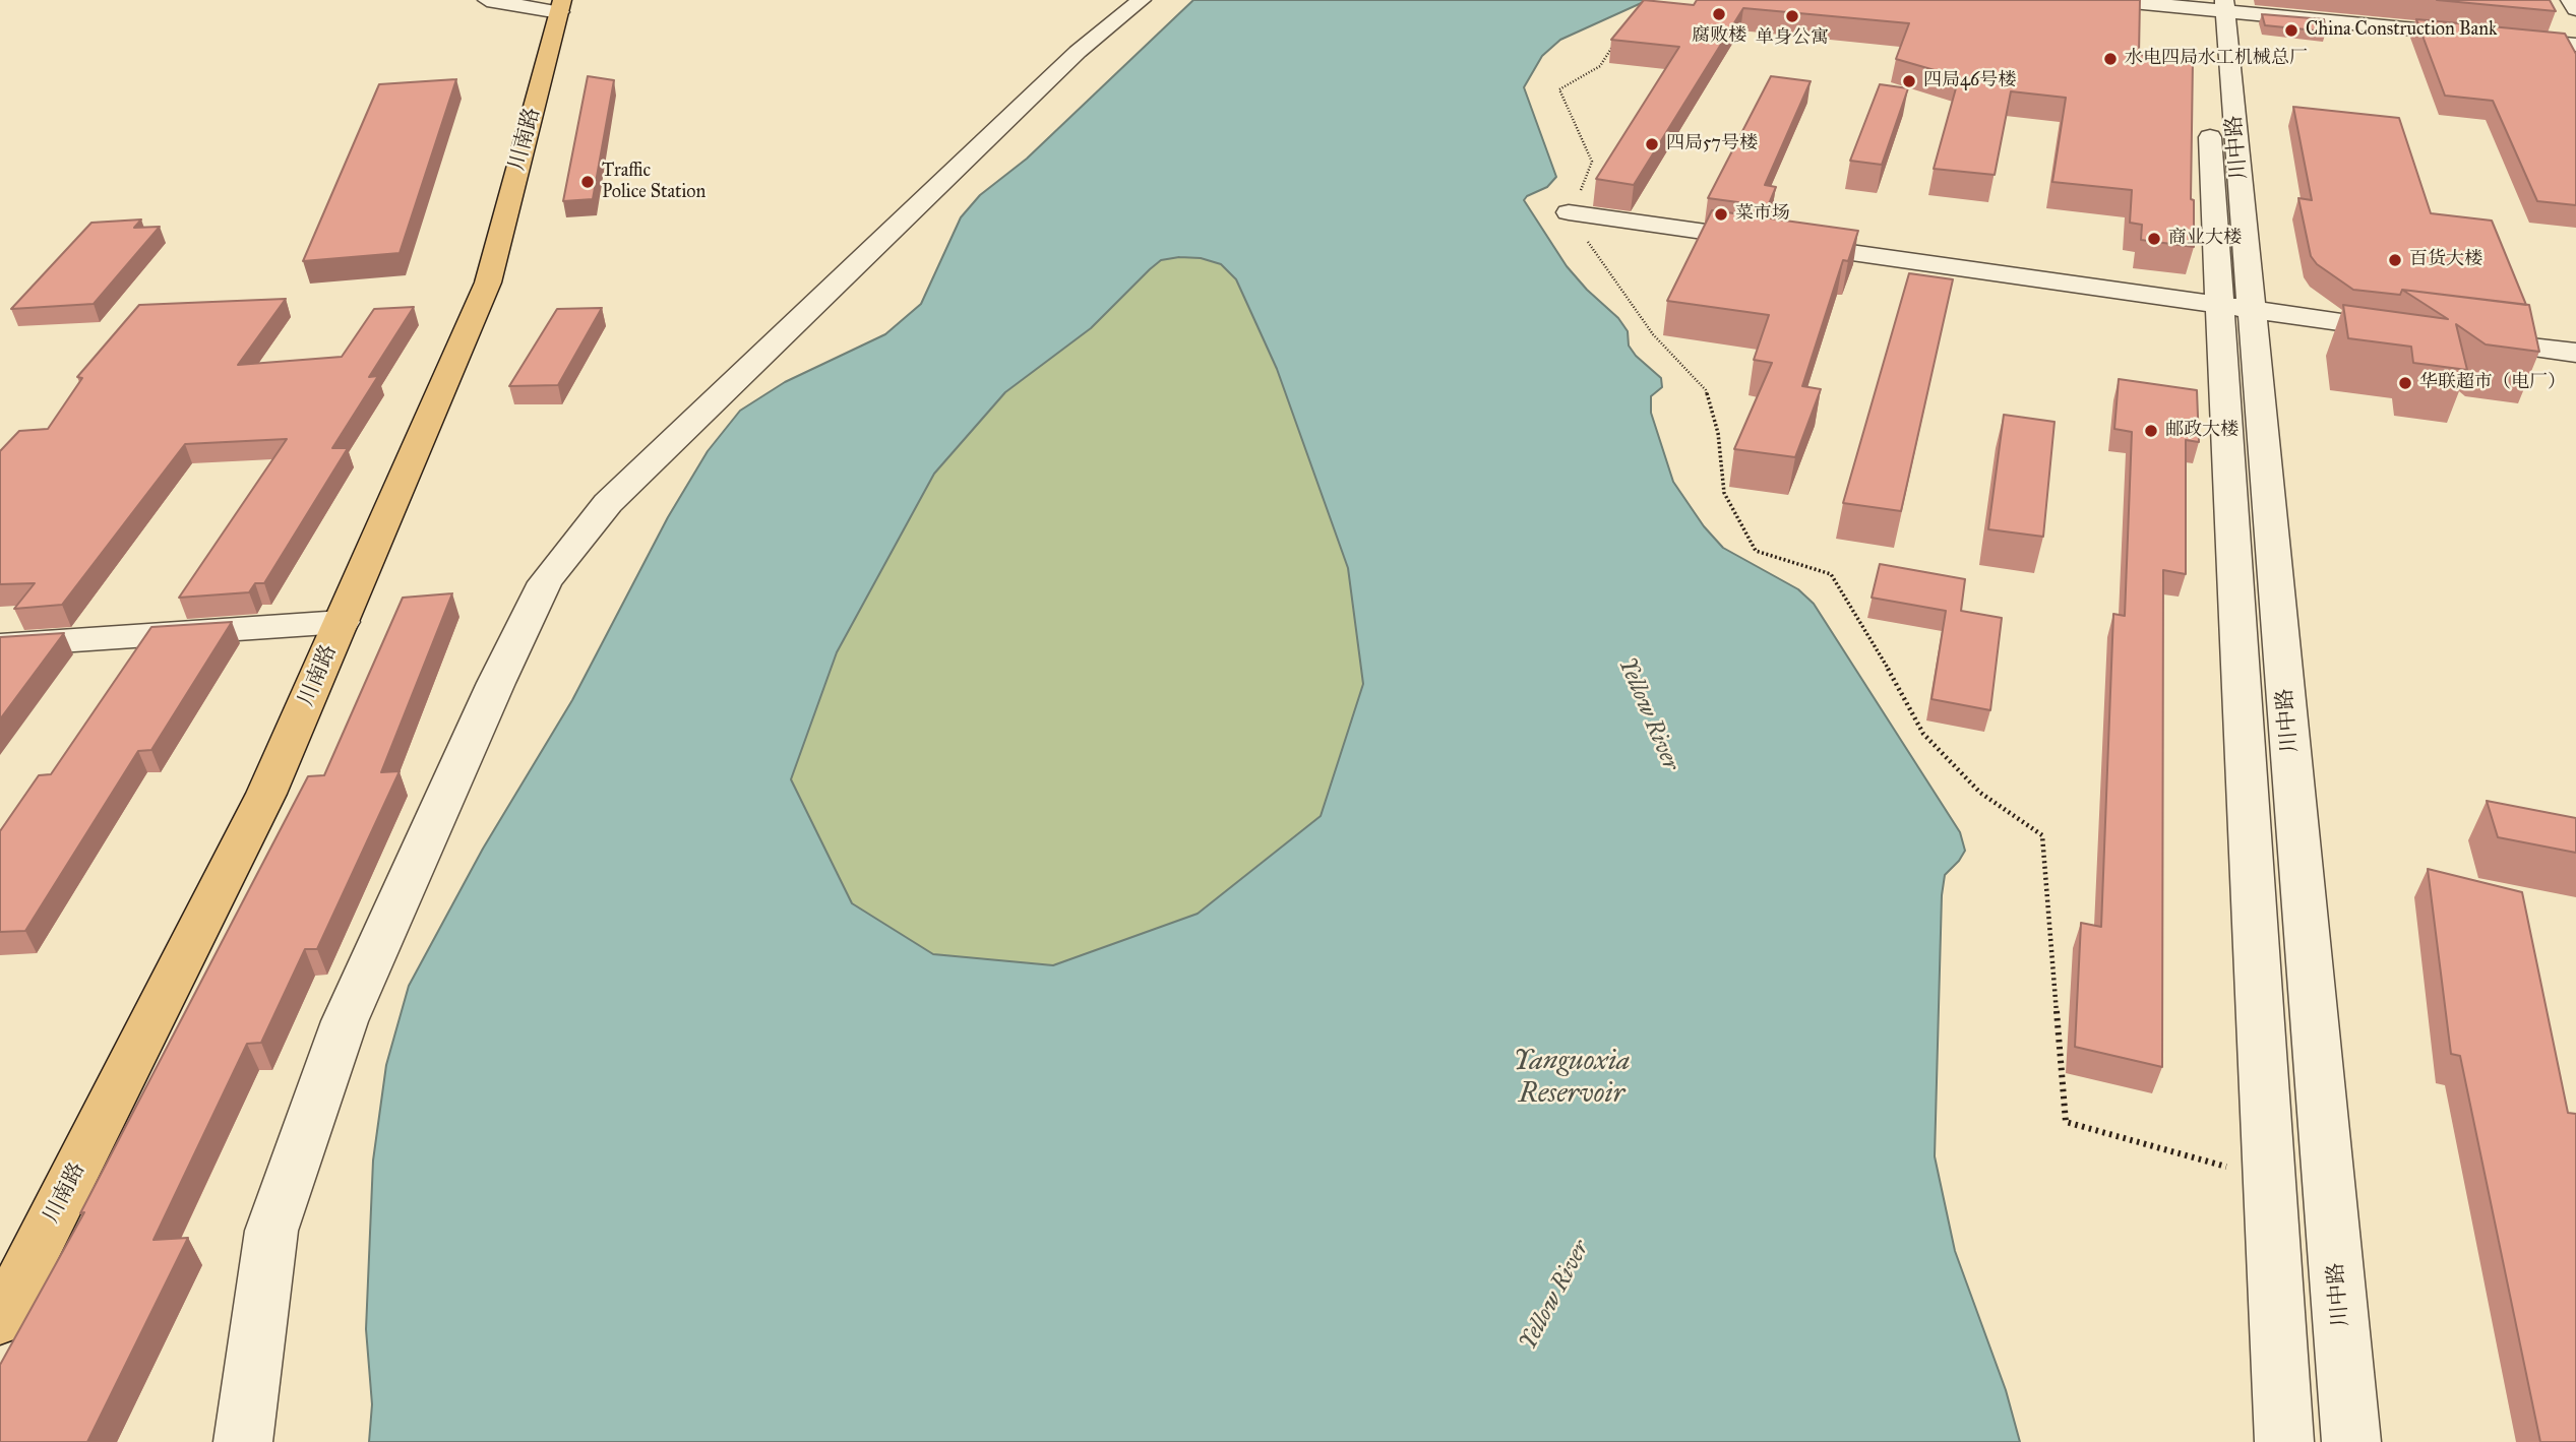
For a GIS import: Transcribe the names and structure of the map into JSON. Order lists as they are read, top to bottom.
{
  "streets": {
    "main road": ["川南路"],
    "street": ["川中路"]
  },
  "water": ["Yellow River", "Yanguoxia Reservoir"],
  "places": [
    "腐败楼",
    "单身公寓",
    "China Construction Bank",
    "水电四局水工机械总厂",
    "四局46号楼",
    "四局57号楼",
    "Traffic Police Station",
    "菜市场",
    "商业大楼",
    "百货大楼",
    "华联超市（电厂）",
    "邮政大楼"
  ]
}
